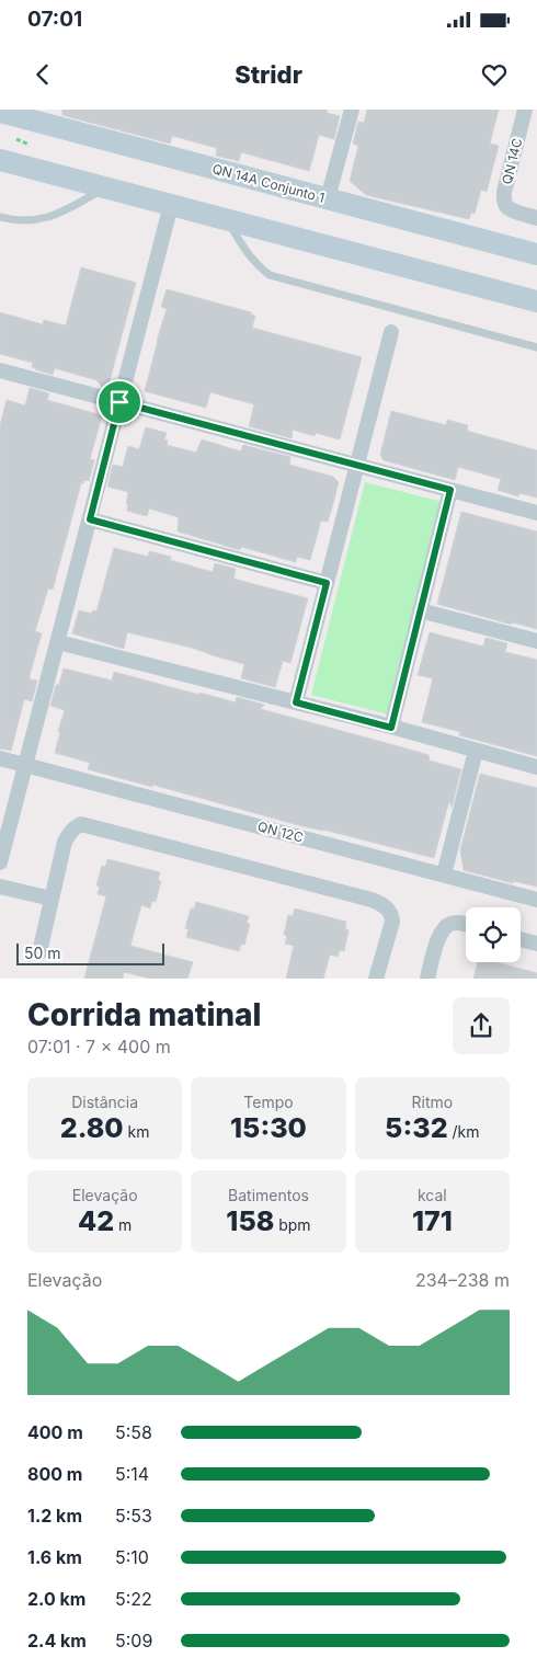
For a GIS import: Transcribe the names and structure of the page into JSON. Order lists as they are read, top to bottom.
{
  "streets": {
    "main road": ["QN 14A Conjunto 1"],
    "street": ["QN 14C", "QN 12C"]
  },
  "scale_bar": "50 m",
  "page": {
    "status": "07:01",
    "header": "Stridr",
    "scale": "50 m",
    "heading": ["Corrida matinal", "07:01 · 7 × 400 m"],
    "stats": [
      ["Distância", "2.80 km"],
      ["Tempo", "15:30"],
      ["Ritmo", "5:32 /km"],
      ["Elevação", "42 m"],
      ["Batimentos", "158 bpm"],
      ["kcal", "171"]
    ],
    "chart": ["Elevação", "234–238 m"],
    "list": [
      {
        "name": "400 m",
        "note": "5:58"
      },
      {
        "name": "800 m",
        "note": "5:14"
      },
      {
        "name": "1.2 km",
        "note": "5:53"
      },
      {
        "name": "1.6 km",
        "note": "5:10"
      },
      {
        "name": "2.0 km",
        "note": "5:22"
      },
      {
        "name": "2.4 km",
        "note": "5:09"
      }
    ]
  }
}
